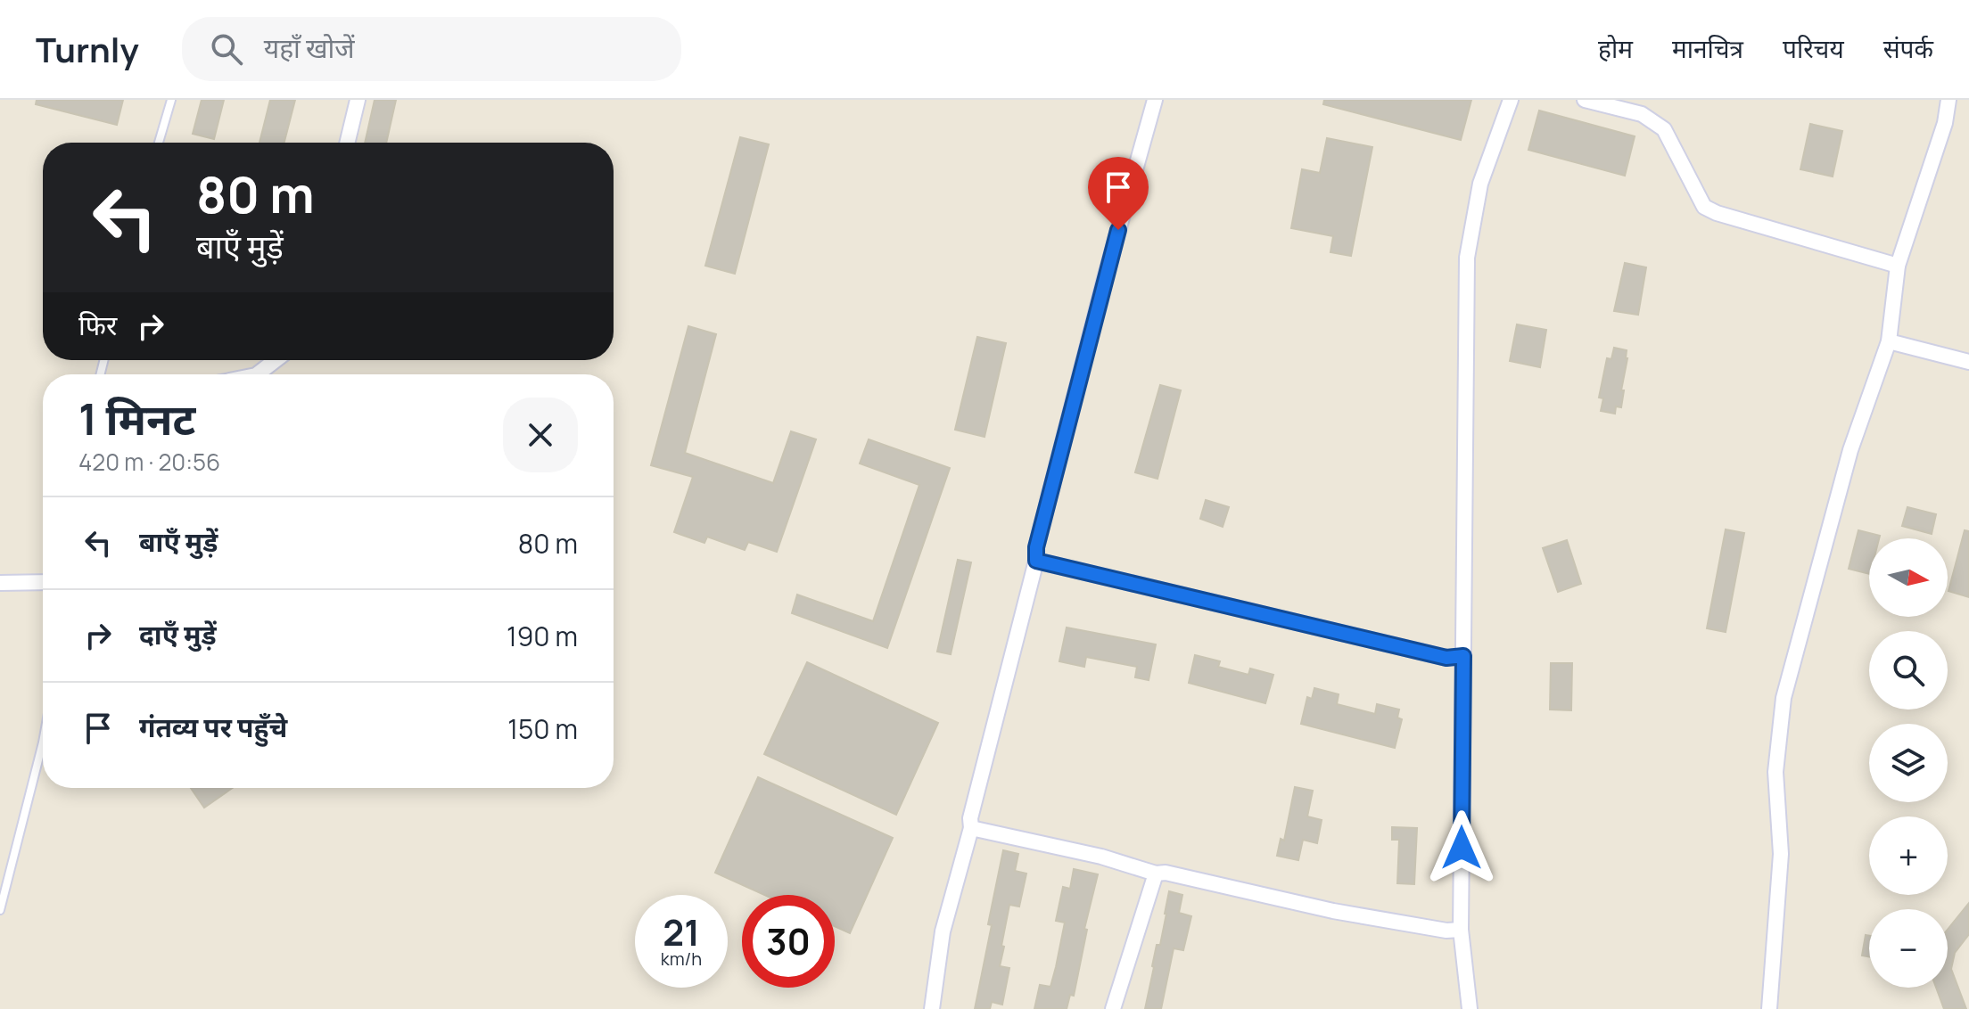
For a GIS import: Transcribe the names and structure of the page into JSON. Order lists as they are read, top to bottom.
{
  "north": "right",
  "page": {
    "header": "Turnly",
    "search": "यहाँ खोजें",
    "nav": [
      "होम",
      "मानचित्र",
      "परिचय",
      "संपर्क"
    ],
    "turn": ["80 m", "बाएँ मुड़ें"],
    "then": "फिर",
    "heading": ["1 मिनट", "420 m · 20:56"],
    "list": [
      {
        "name": "बाएँ मुड़ें",
        "value": "80 m"
      },
      {
        "name": "दाएँ मुड़ें",
        "value": "190 m"
      },
      {
        "name": "गंतव्य पर पहुँचे",
        "value": "150 m"
      }
    ],
    "map_buttons": ["+", "−"],
    "speed": "21 km/h",
    "limit": "30"
  }
}
